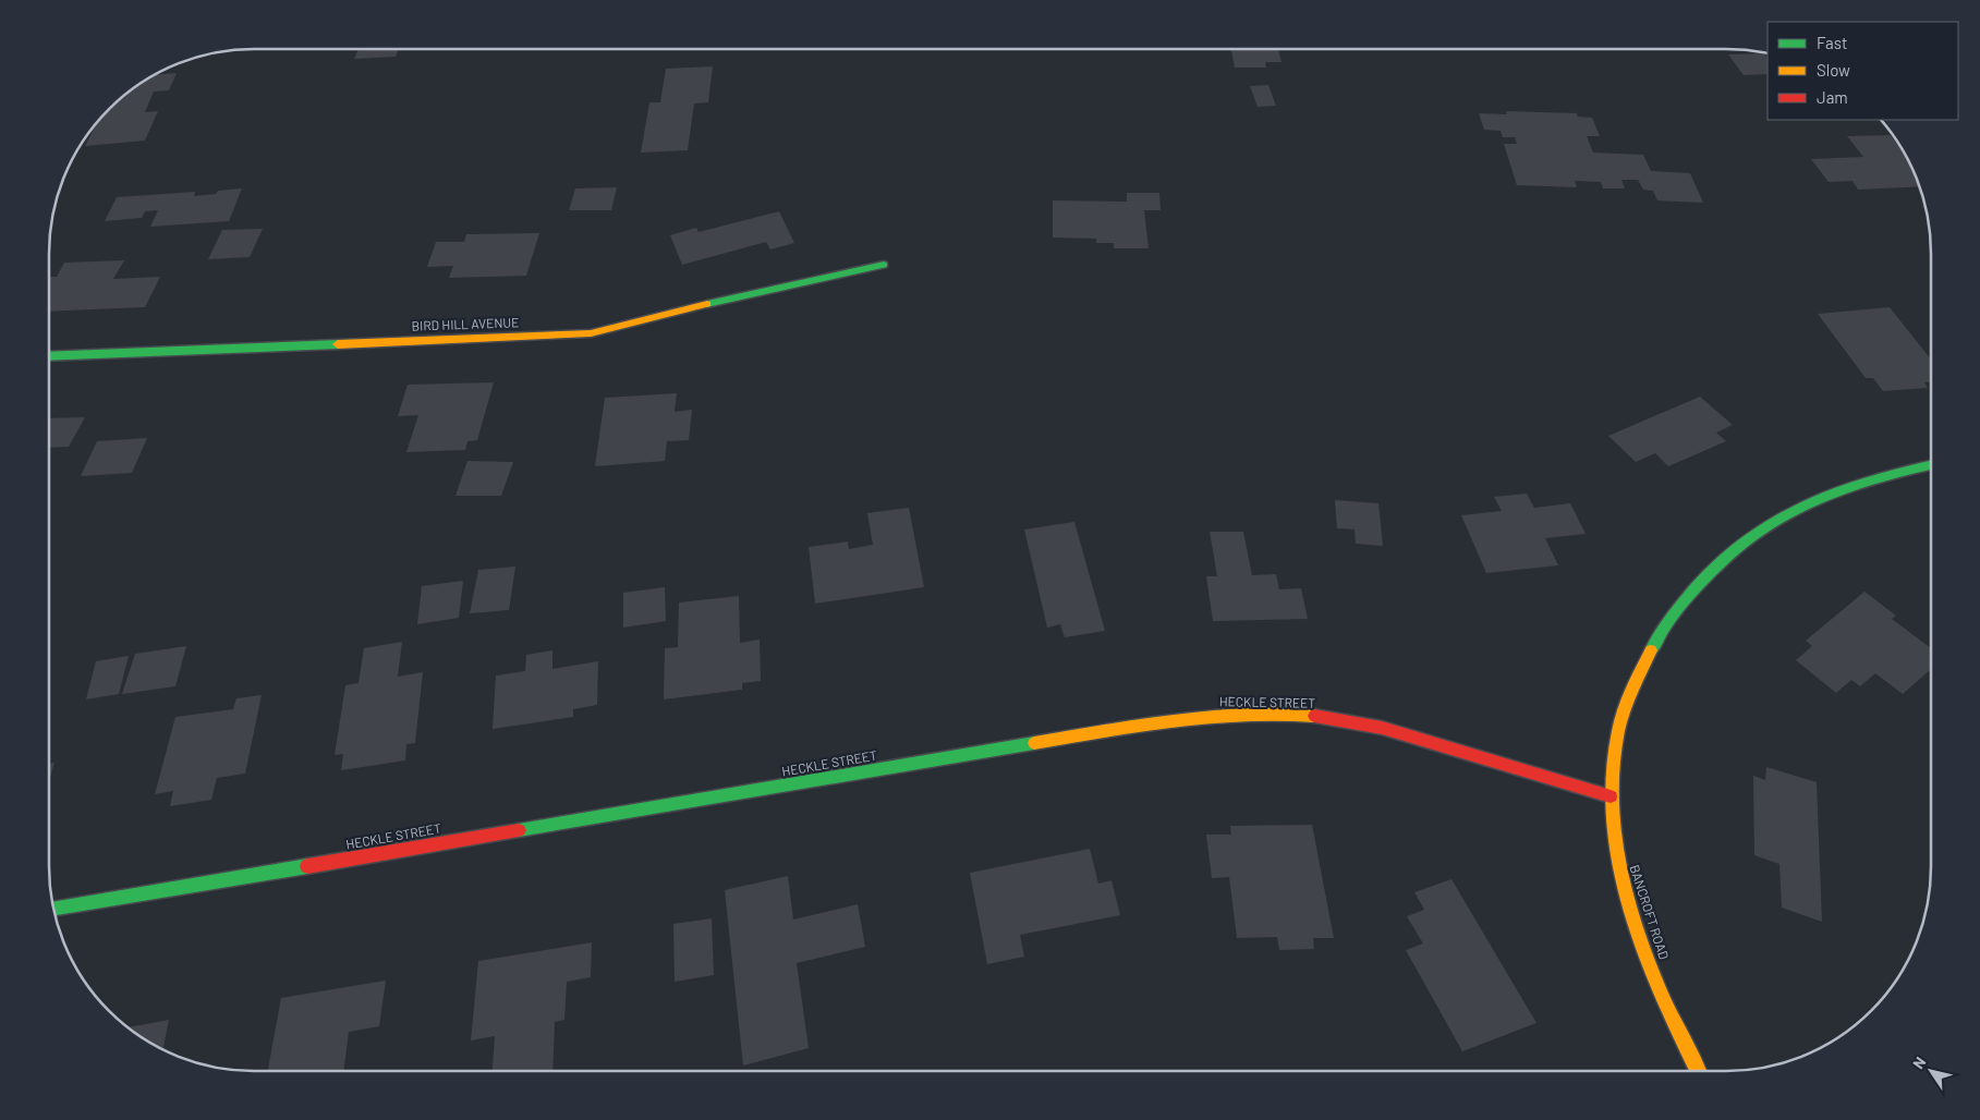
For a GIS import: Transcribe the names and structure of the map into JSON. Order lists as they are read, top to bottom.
{
  "streets": {
    "street": ["BIRD HILL AVENUE", "HECKLE STREET", "BANCROFT ROAD"]
  },
  "crossings": [
    ["HECKLE STREET", "BANCROFT ROAD"]
  ],
  "legend": ["Fast", "Slow", "Jam"],
  "north": "top left"
}
